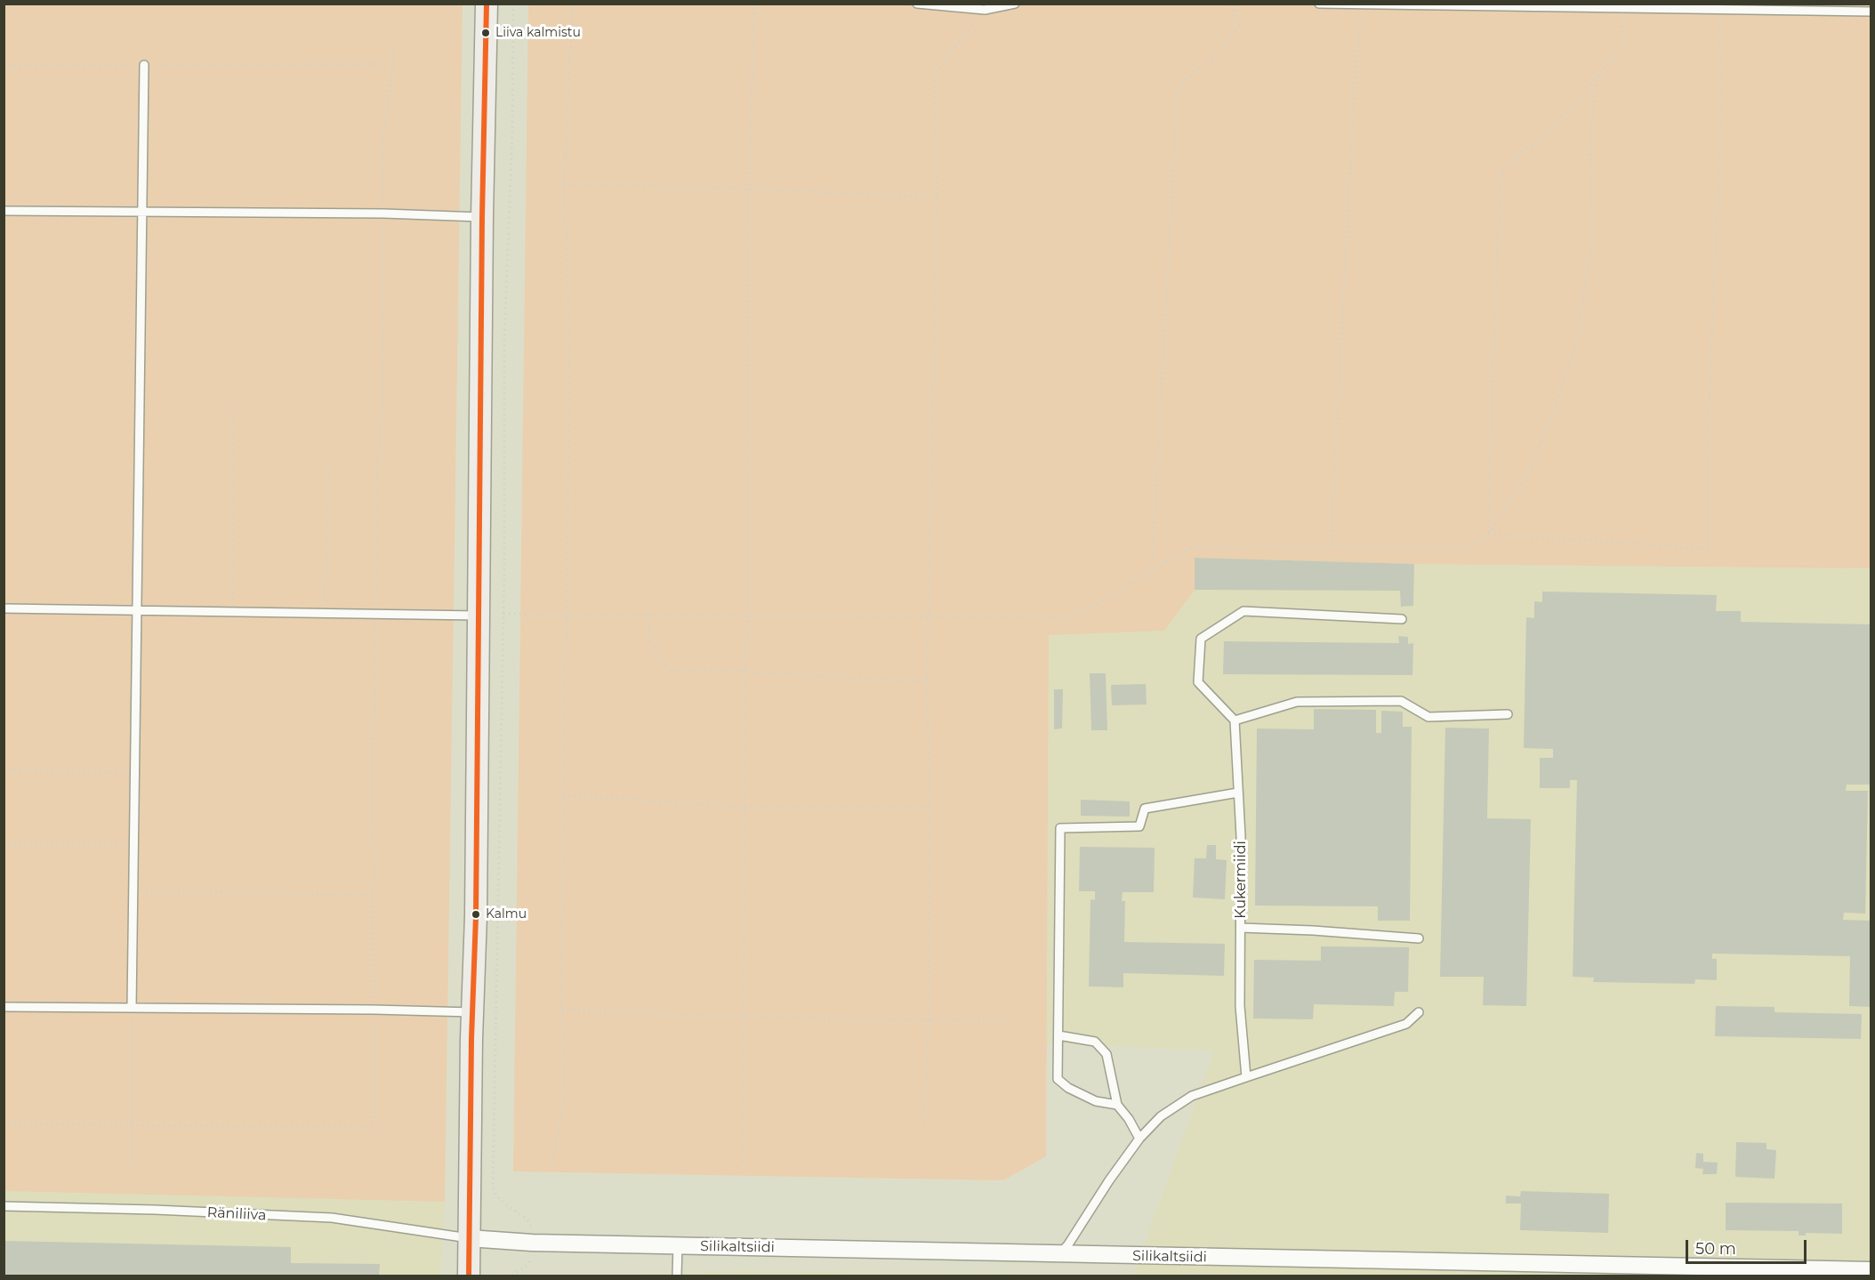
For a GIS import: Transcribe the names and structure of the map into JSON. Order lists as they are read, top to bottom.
{
  "streets": {
    "street": ["Silikaltsiidi"],
    "lane": ["Kukermiidi", "Räniliiva"]
  },
  "crossings": [
    ["Räniliiva", "Silikaltsiidi"]
  ],
  "places": ["Liiva kalmistu", "Kalmu"],
  "scale_bar": "50 m"
}
